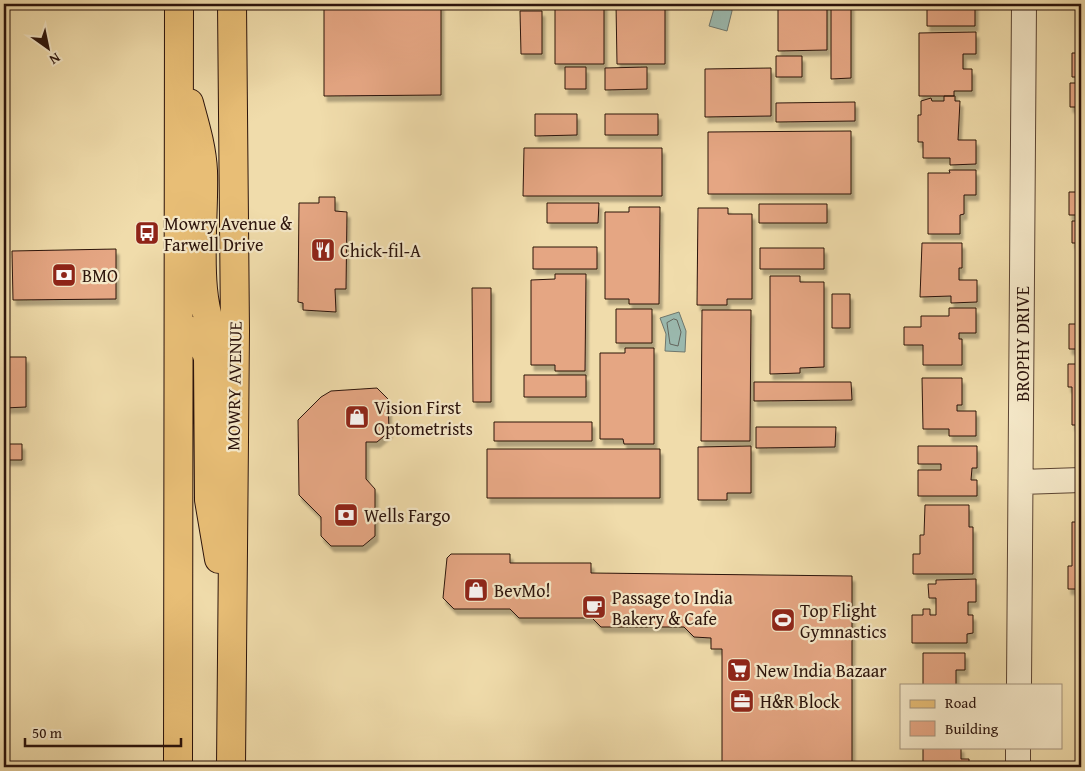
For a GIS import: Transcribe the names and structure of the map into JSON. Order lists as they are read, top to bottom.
{
  "streets": {
    "main road": ["MOWRY AVENUE"],
    "street": ["BROPHY DRIVE"]
  },
  "places": {
    "bus stop": ["Mowry Avenue & Farwell Drive"],
    "restaurant": ["Chick-fil-A"],
    "bank": ["BMO", "Wells Fargo"],
    "shop": ["Vision First Optometrists", "BevMo!"],
    "cafe": ["Passage to India Bakery & Cafe"],
    "sports": ["Top Flight Gymnastics"],
    "supermarket": ["New India Bazaar"],
    "office": ["H&R Block"]
  },
  "legend": ["Road", "Building"],
  "scale_bar": "50 m",
  "north": "bottom right"
}
